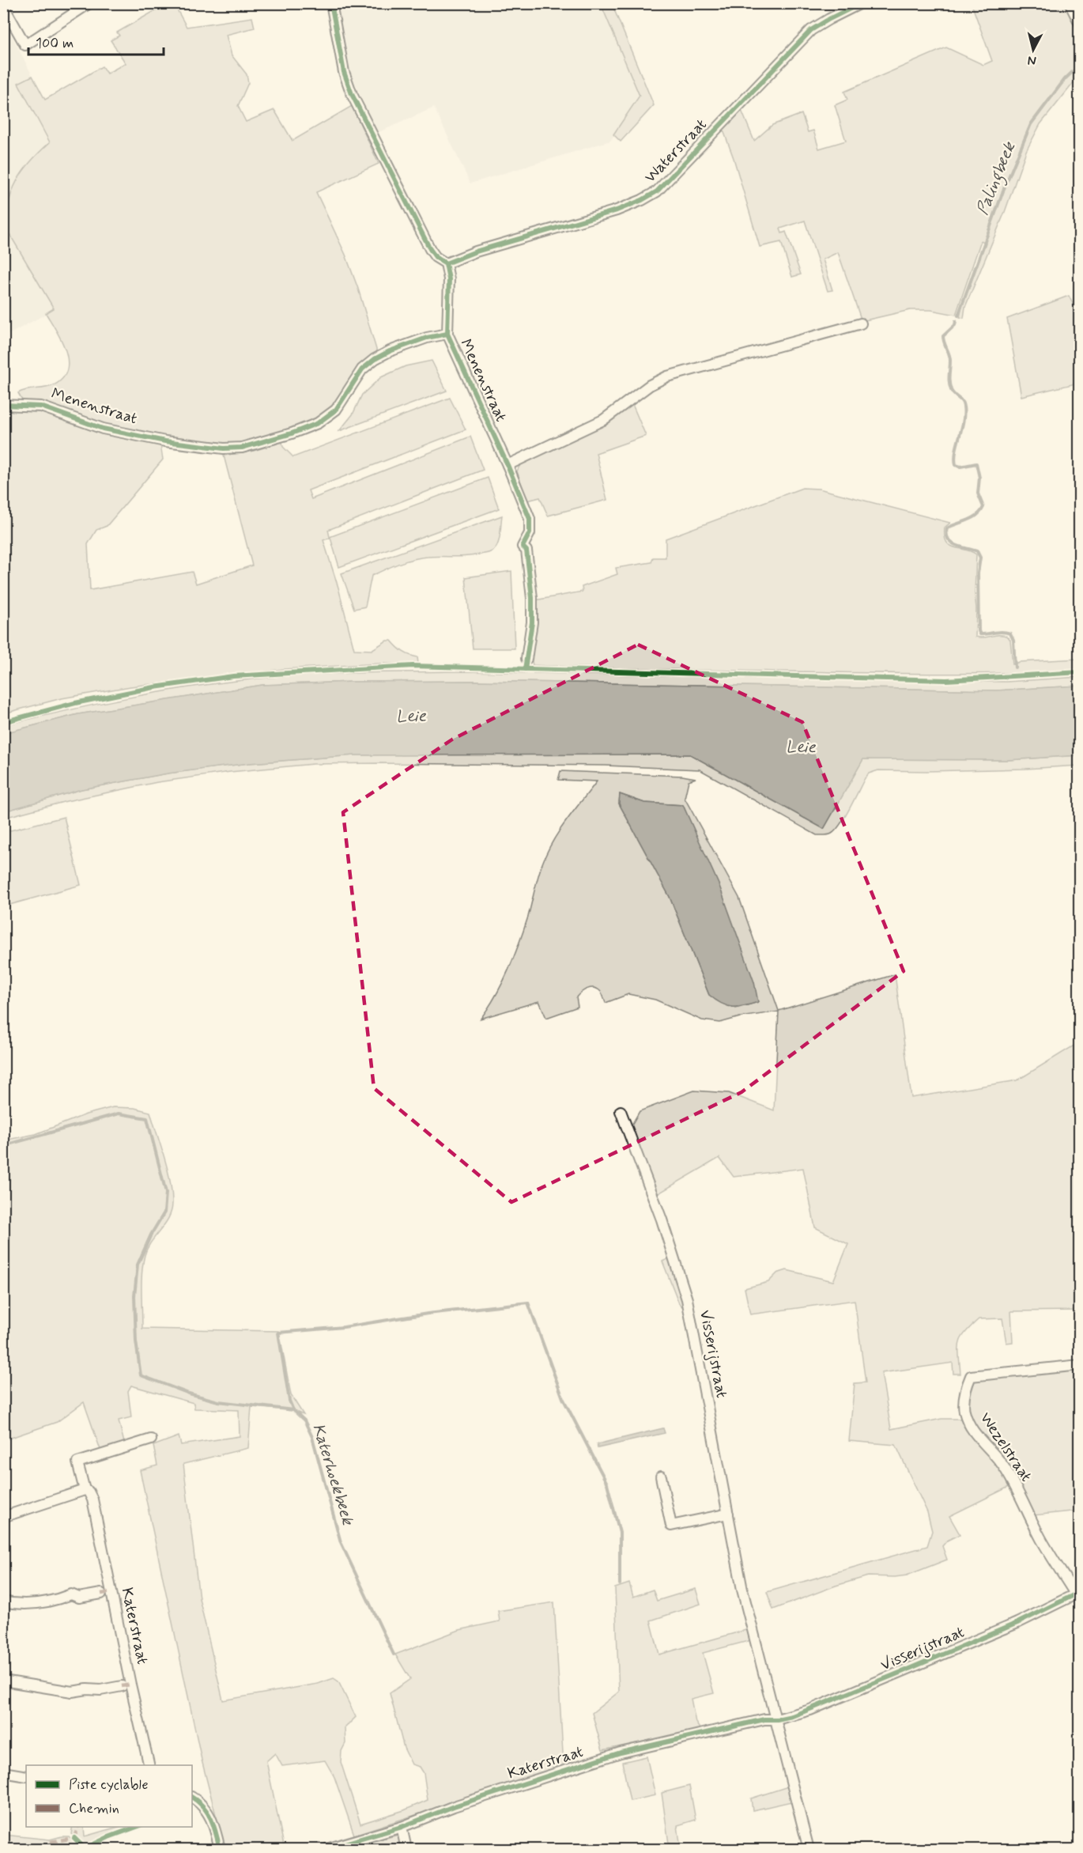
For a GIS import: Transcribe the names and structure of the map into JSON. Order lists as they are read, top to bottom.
{
  "streets": {
    "street": [
      "Waterstraat",
      "Menenstraat",
      "Visserijstraat",
      "Wezelstraat",
      "Katerstraat"
    ]
  },
  "crossings": [
    ["Visserijstraat", "Wezelstraat"],
    ["Visserijstraat", "Katerstraat"]
  ],
  "water": ["Palingbeek", "Leie", "Katerhoekbeek"],
  "legend": ["Piste cyclable", "Chemin"],
  "scale_bar": "100 m",
  "north": "bottom"
}
